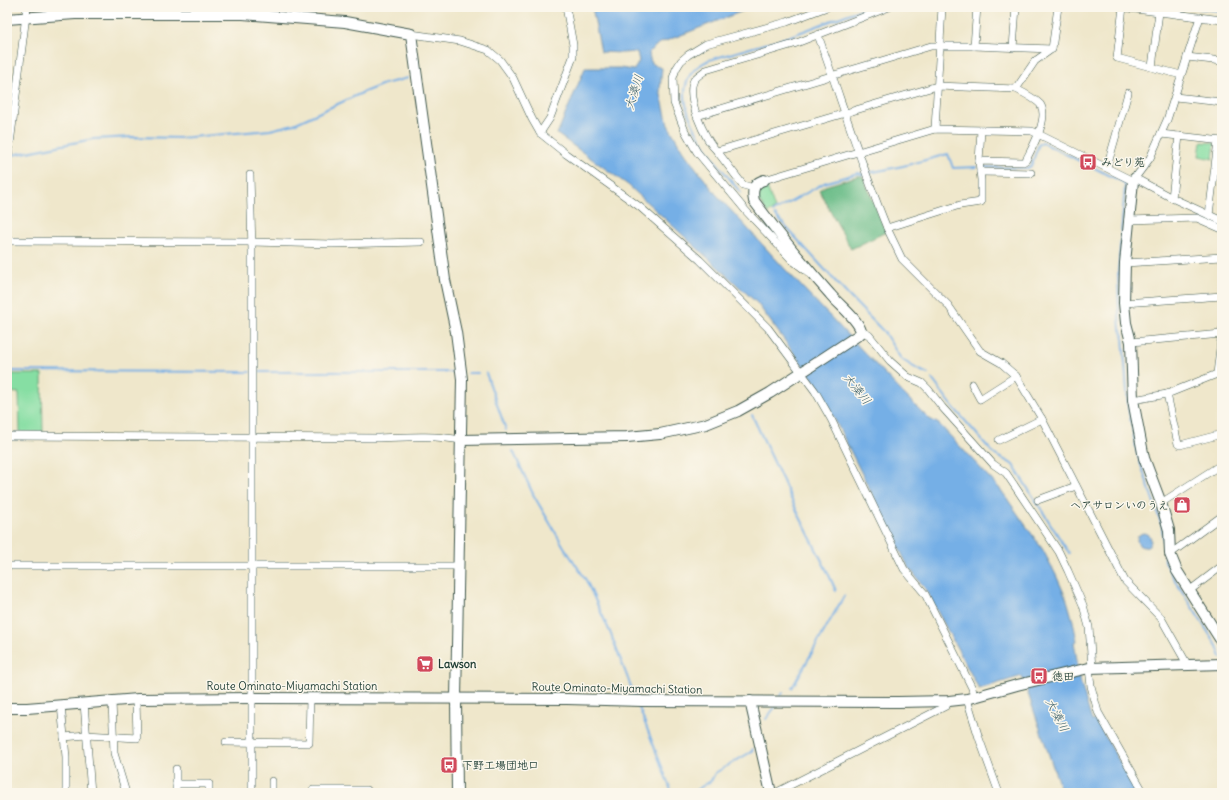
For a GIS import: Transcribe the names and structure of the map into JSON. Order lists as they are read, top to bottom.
{
  "streets": {
    "street": ["Route Ominato-Miyamachi Station"]
  },
  "water": ["大湊川"],
  "places": {
    "bus stop": ["みどり苑", "徳田", "下野工場団地口"],
    "shop": ["ヘアサロンいのうえ"],
    "supermarket": ["Lawson"]
  }
}
